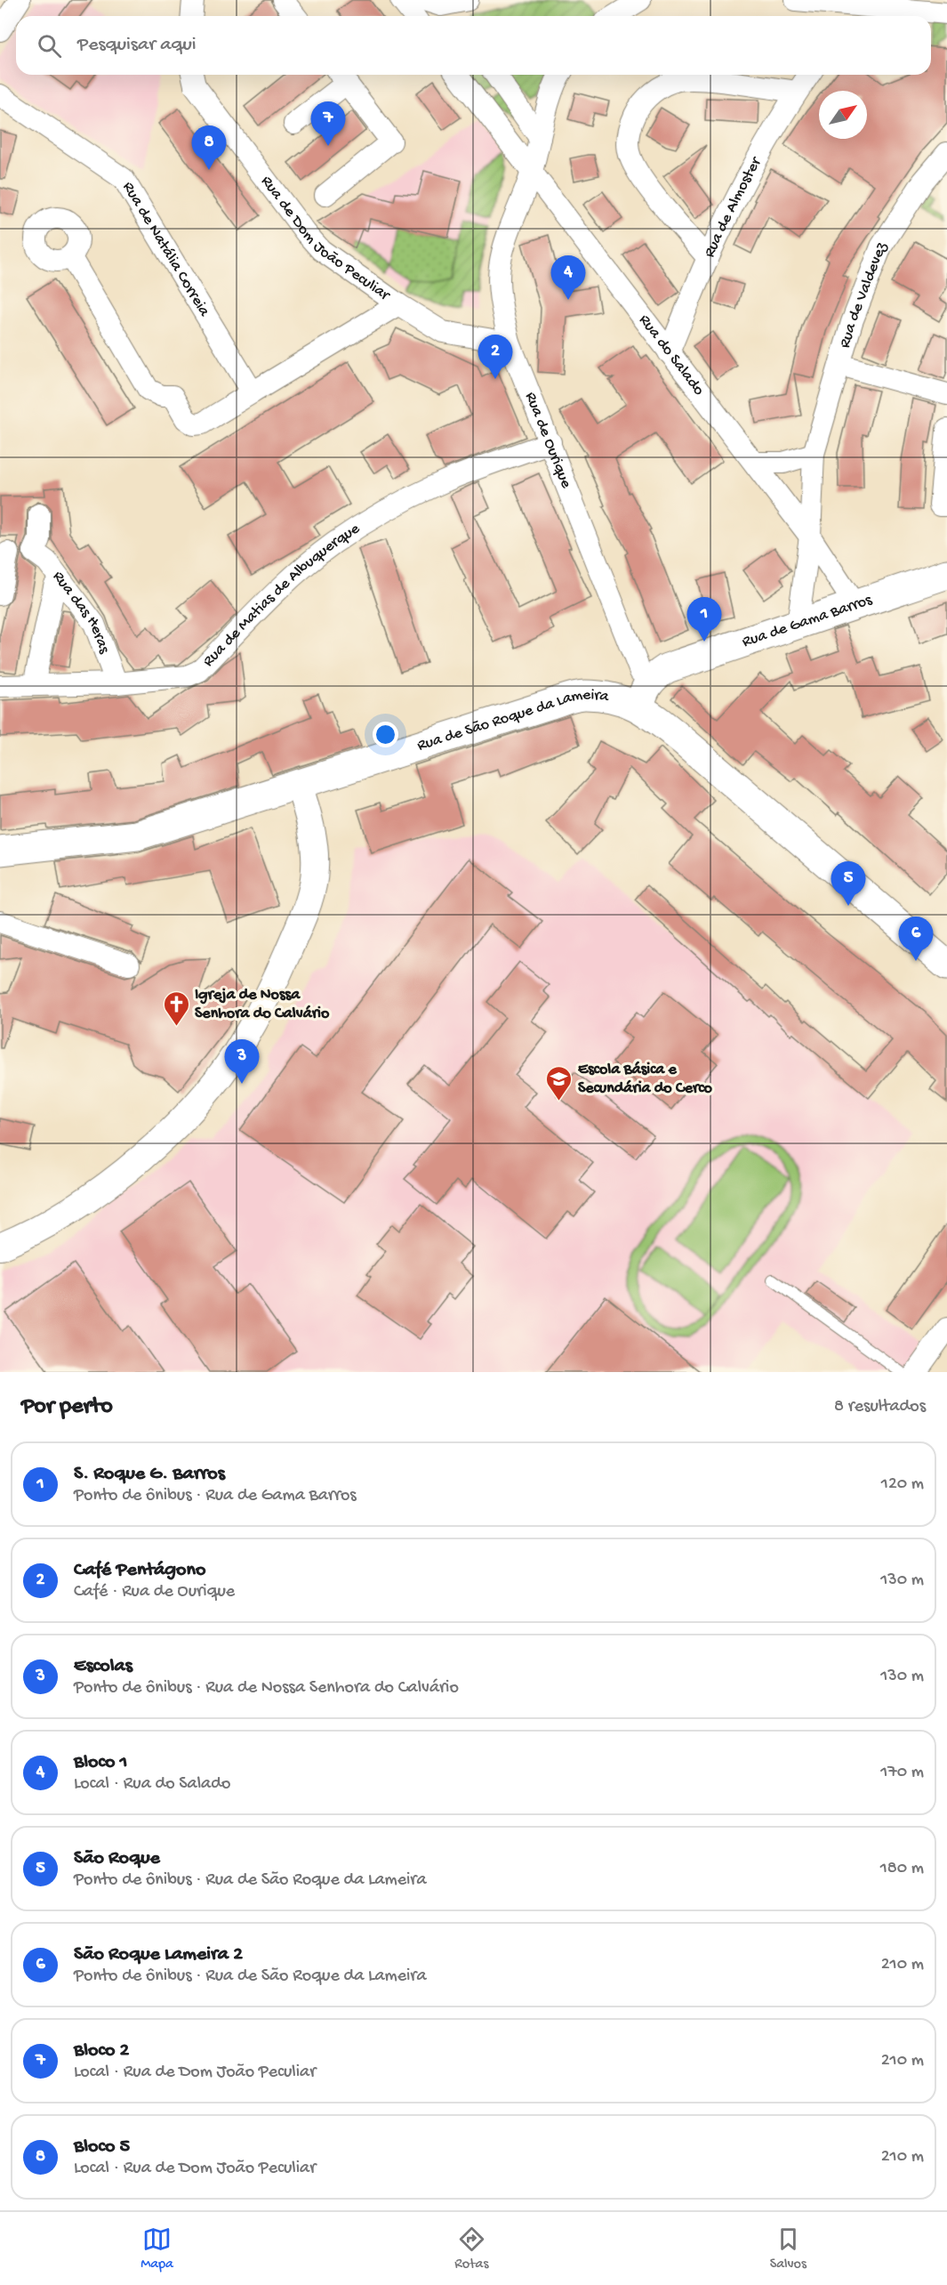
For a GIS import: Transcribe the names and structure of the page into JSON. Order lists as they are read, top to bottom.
{
  "streets": {
    "main road": ["Rua de Gama Barros", "Rua de São Roque da Lameira"],
    "street": [
      "Rua de Almoster",
      "Rua de Dom João Peculiar",
      "Rua de Natália Correia",
      "Rua de Valdevez",
      "Rua do Salado",
      "Rua de Ourique",
      "Rua de Matias de Albuquerque",
      "Rua das Heras"
    ]
  },
  "crossings": [
    ["Rua de Almoster", "Rua do Salado"],
    ["Rua de Dom João Peculiar", "Rua de Ourique"],
    ["Rua de Valdevez", "Rua do Salado"],
    ["Rua do Salado", "Rua de Ourique"],
    ["Rua do Salado", "Rua de Gama Barros"],
    ["Rua de Ourique", "Rua de Matias de Albuquerque"],
    ["Rua de Ourique", "Rua de Gama Barros"],
    ["Rua de Matias de Albuquerque", "Rua das Heras"],
    ["Rua de Gama Barros", "Rua de São Roque da Lameira"]
  ],
  "places": {
    "church": ["Igreja de Nossa Senhora do Calvário"],
    "school or university": ["Escola Básica e Secundária do Cerco"]
  },
  "north": "top right",
  "page": {
    "search": "Pesquisar aqui",
    "pins": [
      "7",
      "8",
      "4",
      "2",
      "1",
      "5",
      "6",
      "3"
    ],
    "heading": ["Por perto", "8 resultados"],
    "list": [
      {
        "mark": "1",
        "name": "S. Roque G. Barros",
        "note": "Ponto de ônibus · Rua de Gama Barros",
        "value": "120 m"
      },
      {
        "mark": "2",
        "name": "Café Pentágono",
        "note": "Café · Rua de Ourique",
        "value": "130 m"
      },
      {
        "mark": "3",
        "name": "Escolas",
        "note": "Ponto de ônibus · Rua de Nossa Senhora do Calvário",
        "value": "130 m"
      },
      {
        "mark": "4",
        "name": "Bloco 1",
        "note": "Local · Rua do Salado",
        "value": "170 m"
      },
      {
        "mark": "5",
        "name": "São Roque",
        "note": "Ponto de ônibus · Rua de São Roque da Lameira",
        "value": "180 m"
      },
      {
        "mark": "6",
        "name": "São Roque Lameira 2",
        "note": "Ponto de ônibus · Rua de São Roque da Lameira",
        "value": "210 m"
      },
      {
        "mark": "7",
        "name": "Bloco 2",
        "note": "Local · Rua de Dom João Peculiar",
        "value": "210 m"
      },
      {
        "mark": "8",
        "name": "Bloco 5",
        "note": "Local · Rua de Dom João Peculiar",
        "value": "210 m"
      }
    ],
    "nav": ["Mapa", "Rotas", "Salvos"]
  }
}
